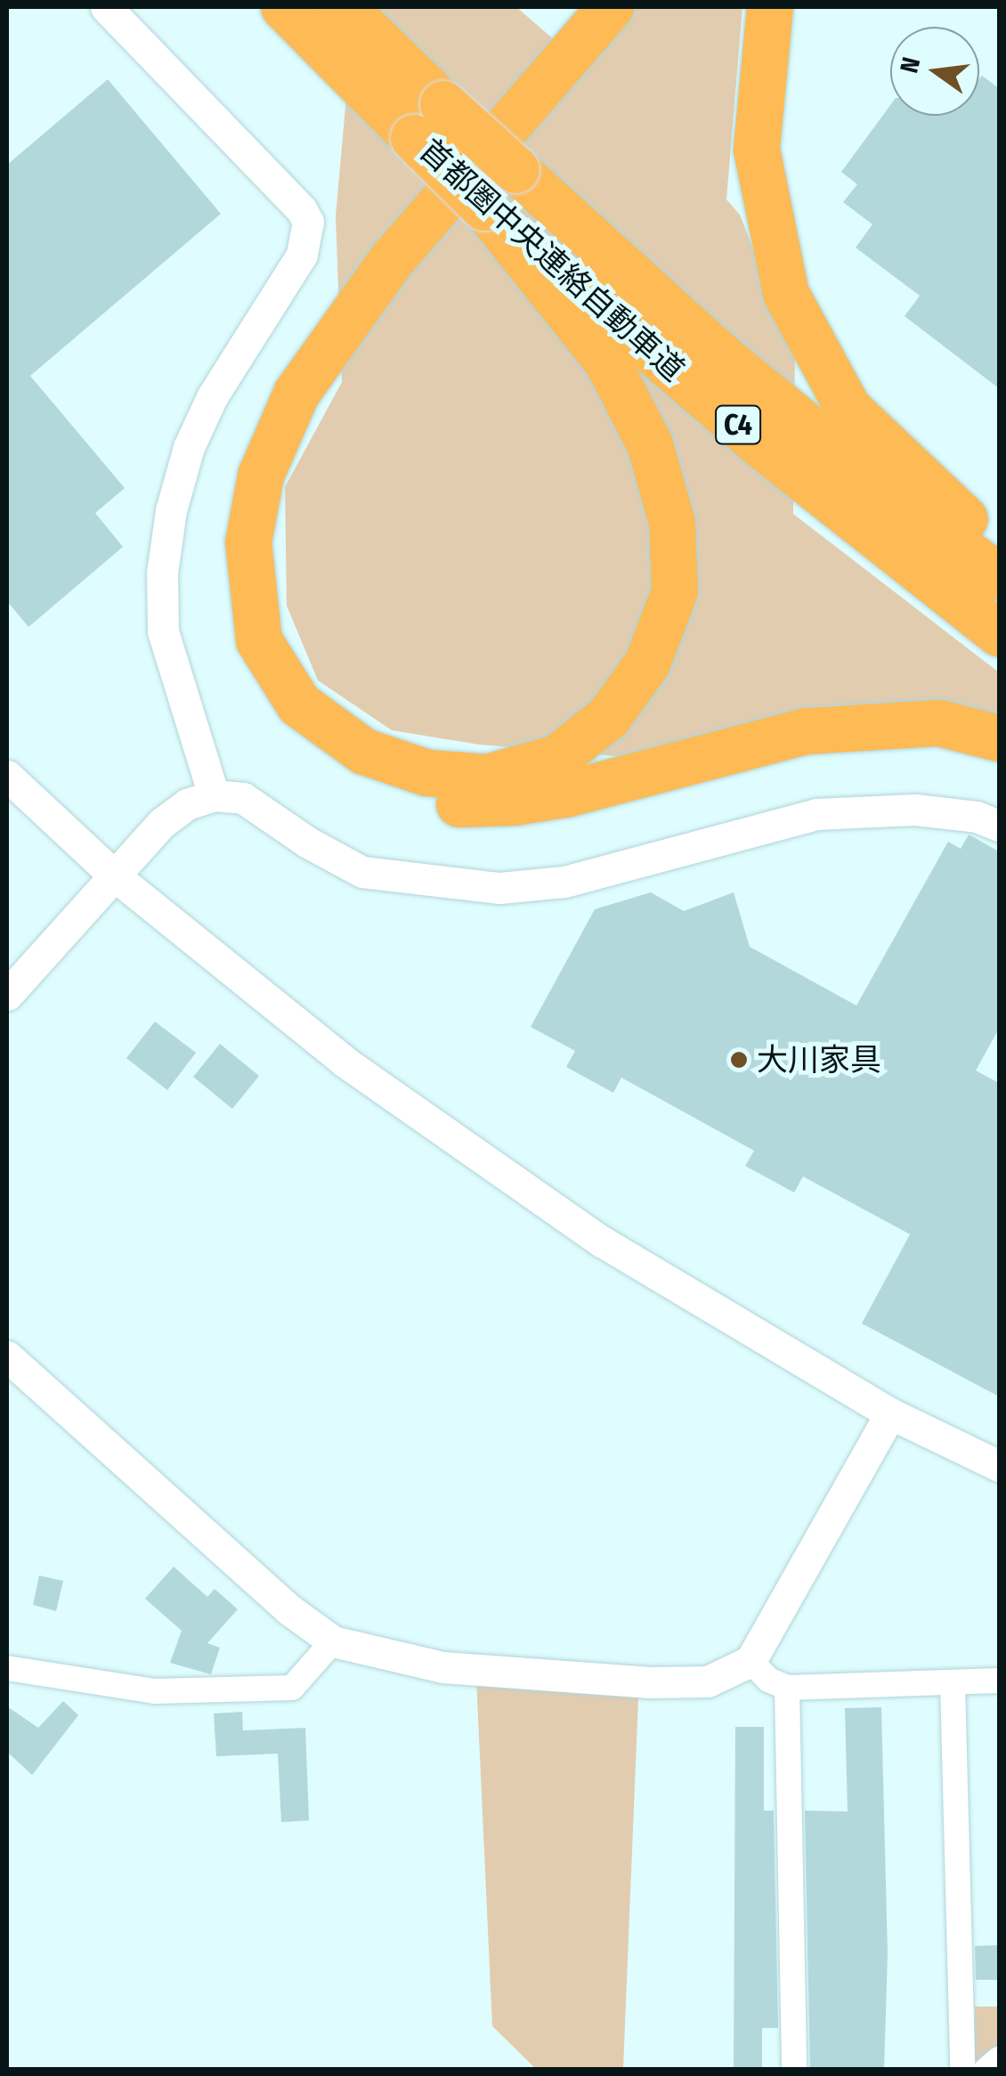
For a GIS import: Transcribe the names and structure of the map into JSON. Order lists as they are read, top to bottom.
{
  "streets": {
    "highway": ["首都圏中央連絡自動車道", "C4"]
  },
  "places": ["大川家具"],
  "north": "left"
}
